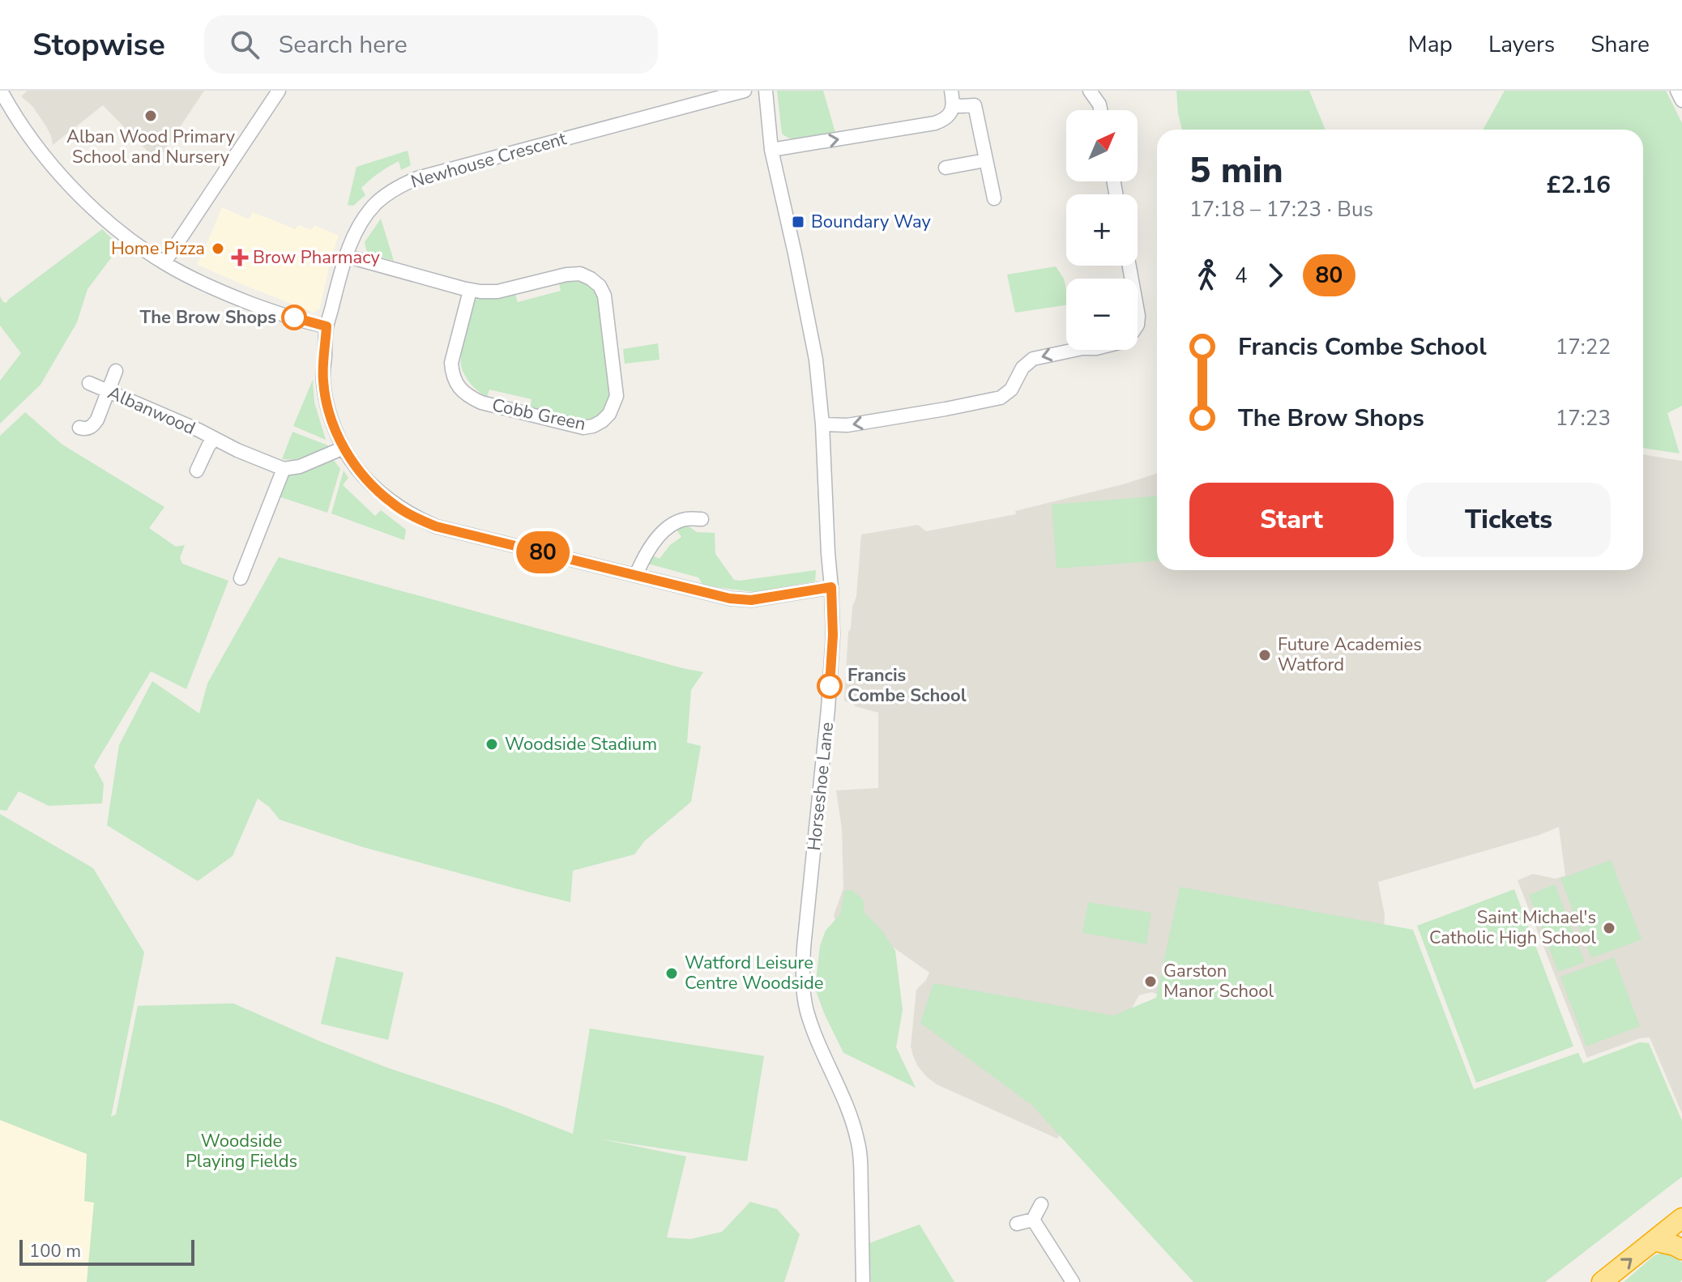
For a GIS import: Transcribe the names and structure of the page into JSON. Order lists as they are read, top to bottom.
{
  "streets": {
    "street": [
      "Newhouse Crescent",
      "Albanwood",
      "Cobb Green",
      "Horseshoe Lane"
    ]
  },
  "crossings": [
    ["Newhouse Crescent", "Cobb Green"],
    ["Newhouse Crescent", "Horseshoe Lane"]
  ],
  "parks": ["Woodside Playing Fields"],
  "places": {
    "other": [
      "Alban Wood Primary School and Nursery",
      "Home Pizza",
      "The Brow Shops",
      "Future Academies Watford",
      "Francis Combe School",
      "Woodside Stadium",
      "Saint Michael's Catholic High School",
      "Watford Leisure Centre Woodside",
      "Garston Manor School"
    ],
    "transit": ["Boundary Way"],
    "health": ["Brow Pharmacy"]
  },
  "lines": ["bus line 80"],
  "scale_bar": "100 m",
  "north": "top right",
  "page": {
    "header": "Stopwise",
    "search": "Search here",
    "nav": ["Map", "Layers", "Share"],
    "on_map": "80",
    "map_buttons": ["+", "−"],
    "heading": ["5 min", "17:18 – 17:23 · Bus", "£2.16"],
    "legs": ["4", "80"],
    "list": [
      {
        "name": "Francis Combe School",
        "value": "17:22"
      },
      {
        "name": "The Brow Shops",
        "value": "17:23"
      }
    ],
    "buttons": ["Start", "Tickets"],
    "scale": "100 m"
  }
}
